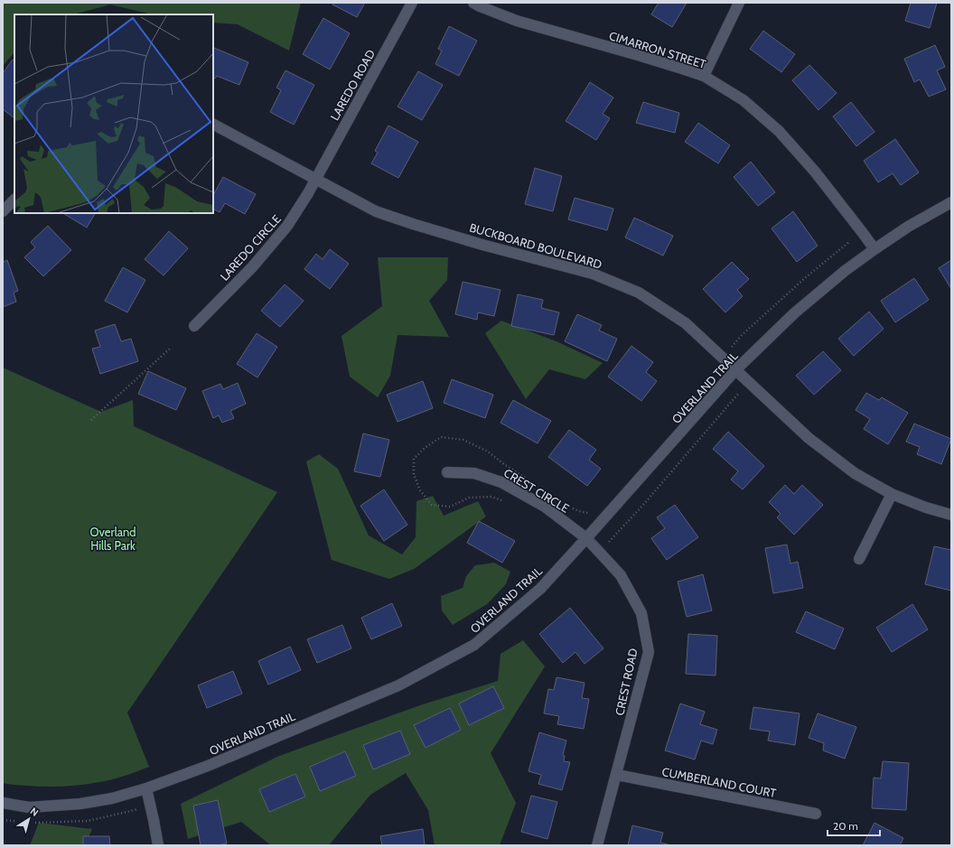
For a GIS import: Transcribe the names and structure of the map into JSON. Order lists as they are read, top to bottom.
{
  "streets": {
    "street": [
      "CIMARRON STREET",
      "LAREDO ROAD",
      "BUCKBOARD BOULEVARD",
      "LAREDO CIRCLE",
      "OVERLAND TRAIL",
      "CREST CIRCLE",
      "CREST ROAD",
      "CUMBERLAND COURT"
    ]
  },
  "crossings": [
    ["CIMARRON STREET", "OVERLAND TRAIL"],
    ["LAREDO ROAD", "BUCKBOARD BOULEVARD"],
    ["LAREDO ROAD", "LAREDO CIRCLE"],
    ["BUCKBOARD BOULEVARD", "LAREDO CIRCLE"],
    ["BUCKBOARD BOULEVARD", "OVERLAND TRAIL"],
    ["OVERLAND TRAIL", "CREST CIRCLE"],
    ["OVERLAND TRAIL", "CREST ROAD"],
    ["CREST CIRCLE", "CREST ROAD"],
    ["CREST ROAD", "CUMBERLAND COURT"]
  ],
  "parks": ["Overland Hills Park"],
  "scale_bar": "20 m",
  "north": "top right"
}
